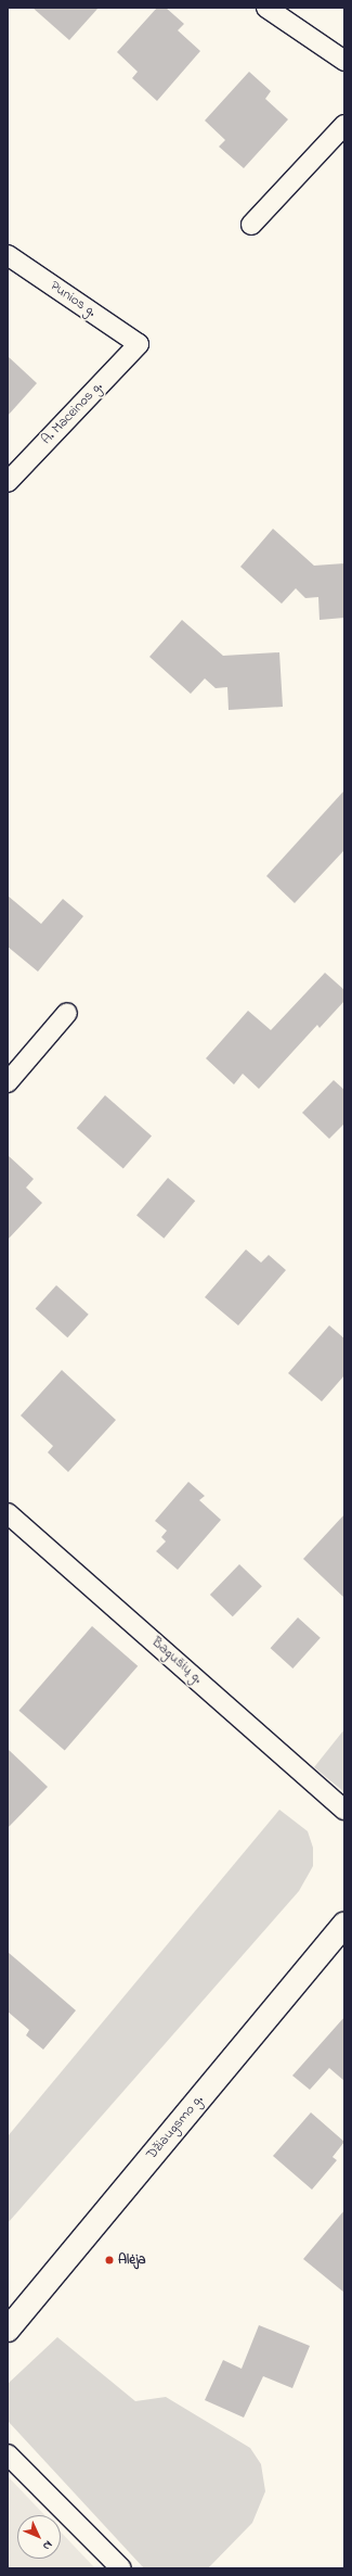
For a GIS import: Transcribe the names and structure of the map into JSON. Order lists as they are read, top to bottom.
{
  "streets": {
    "street": [
      "Punios g.",
      "A. Maceinos g.",
      "Bagušių g.",
      "Džiaugsmo g."
    ]
  },
  "crossings": [
    ["Punios g.", "A. Maceinos g."]
  ],
  "places": ["Alėja"],
  "north": "bottom right"
}
